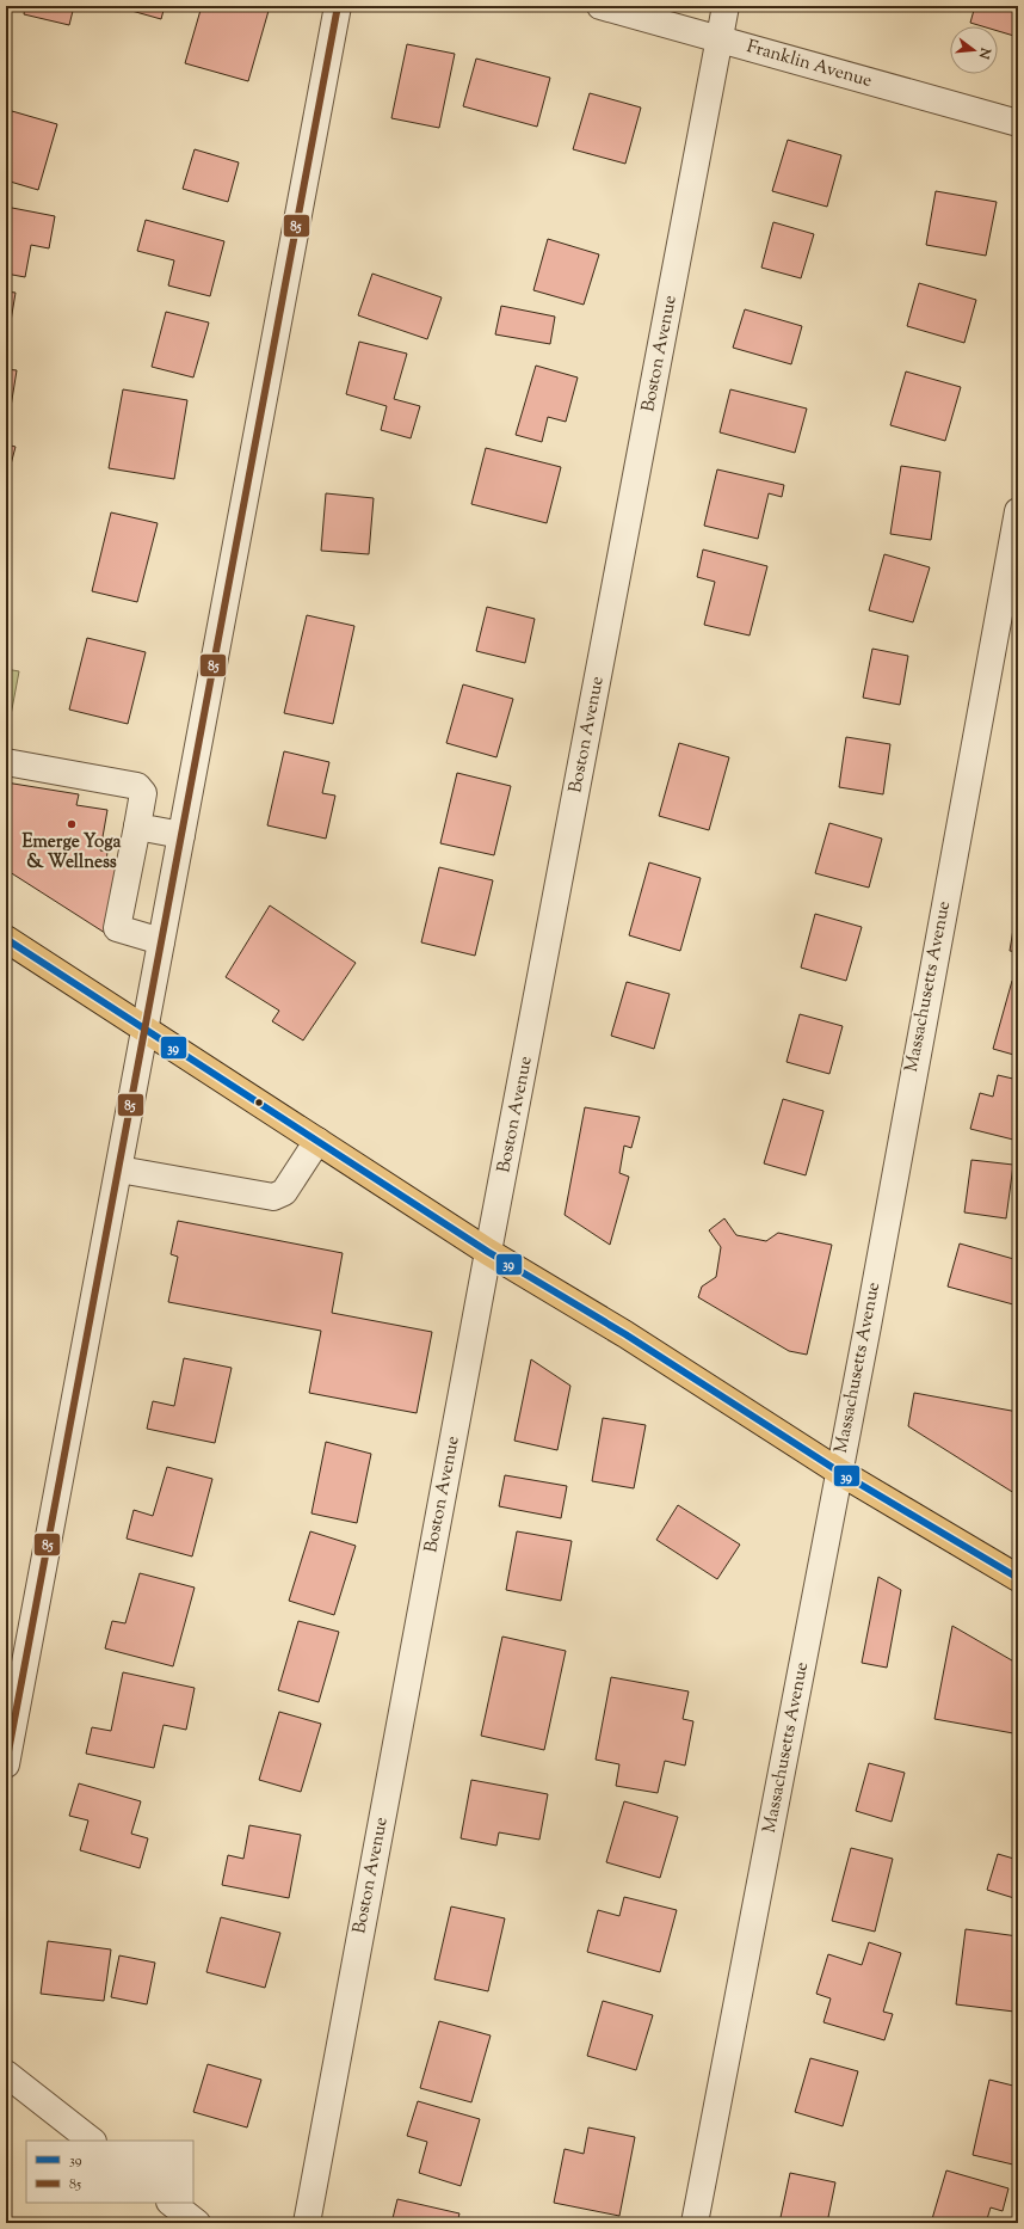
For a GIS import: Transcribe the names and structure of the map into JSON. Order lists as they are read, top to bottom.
{
  "streets": {
    "street": ["Franklin Avenue", "Boston Avenue", "Massachusetts Avenue"]
  },
  "crossings": [
    ["Franklin Avenue", "Boston Avenue"]
  ],
  "places": ["Emerge Yoga & Wellness"],
  "lines": ["transit line 85", "transit line 39"],
  "legend": ["39", "85"],
  "north": "right"
}
